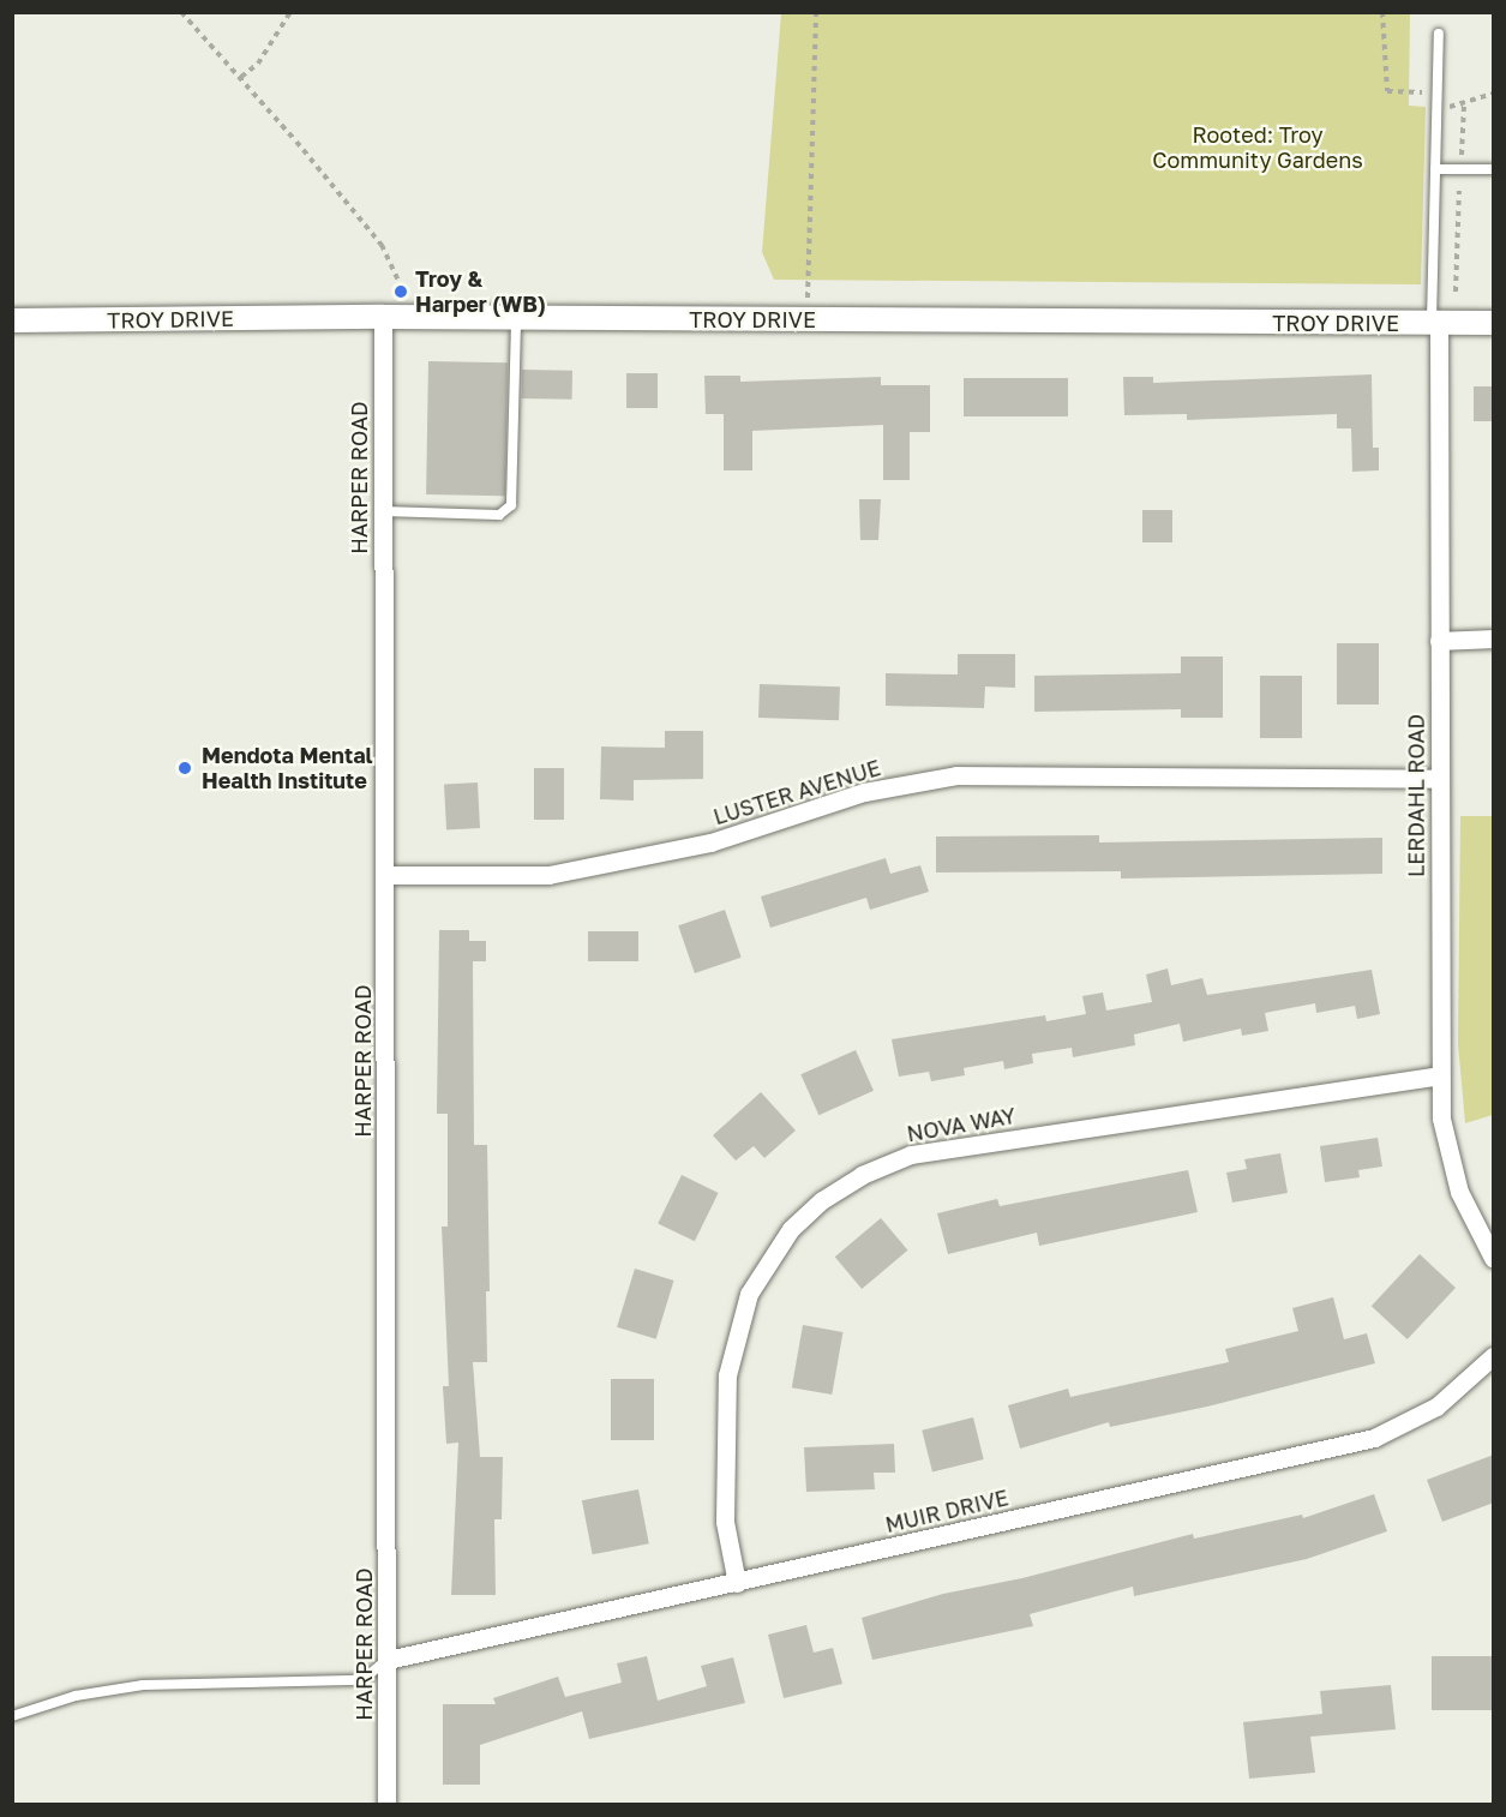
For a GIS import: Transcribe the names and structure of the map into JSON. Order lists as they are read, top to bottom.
{
  "streets": {
    "street": [
      "TROY DRIVE",
      "HARPER ROAD",
      "LUSTER AVENUE",
      "LERDAHL ROAD",
      "NOVA WAY",
      "MUIR DRIVE"
    ]
  },
  "crossings": [
    ["TROY DRIVE", "HARPER ROAD"],
    ["TROY DRIVE", "LERDAHL ROAD"],
    ["HARPER ROAD", "LUSTER AVENUE"],
    ["HARPER ROAD", "MUIR DRIVE"],
    ["LUSTER AVENUE", "LERDAHL ROAD"],
    ["LERDAHL ROAD", "NOVA WAY"],
    ["NOVA WAY", "MUIR DRIVE"]
  ],
  "parks": ["Rooted: Troy Community Gardens"],
  "places": ["Troy & Harper (WB)", "Mendota Mental Health Institute"]
}
